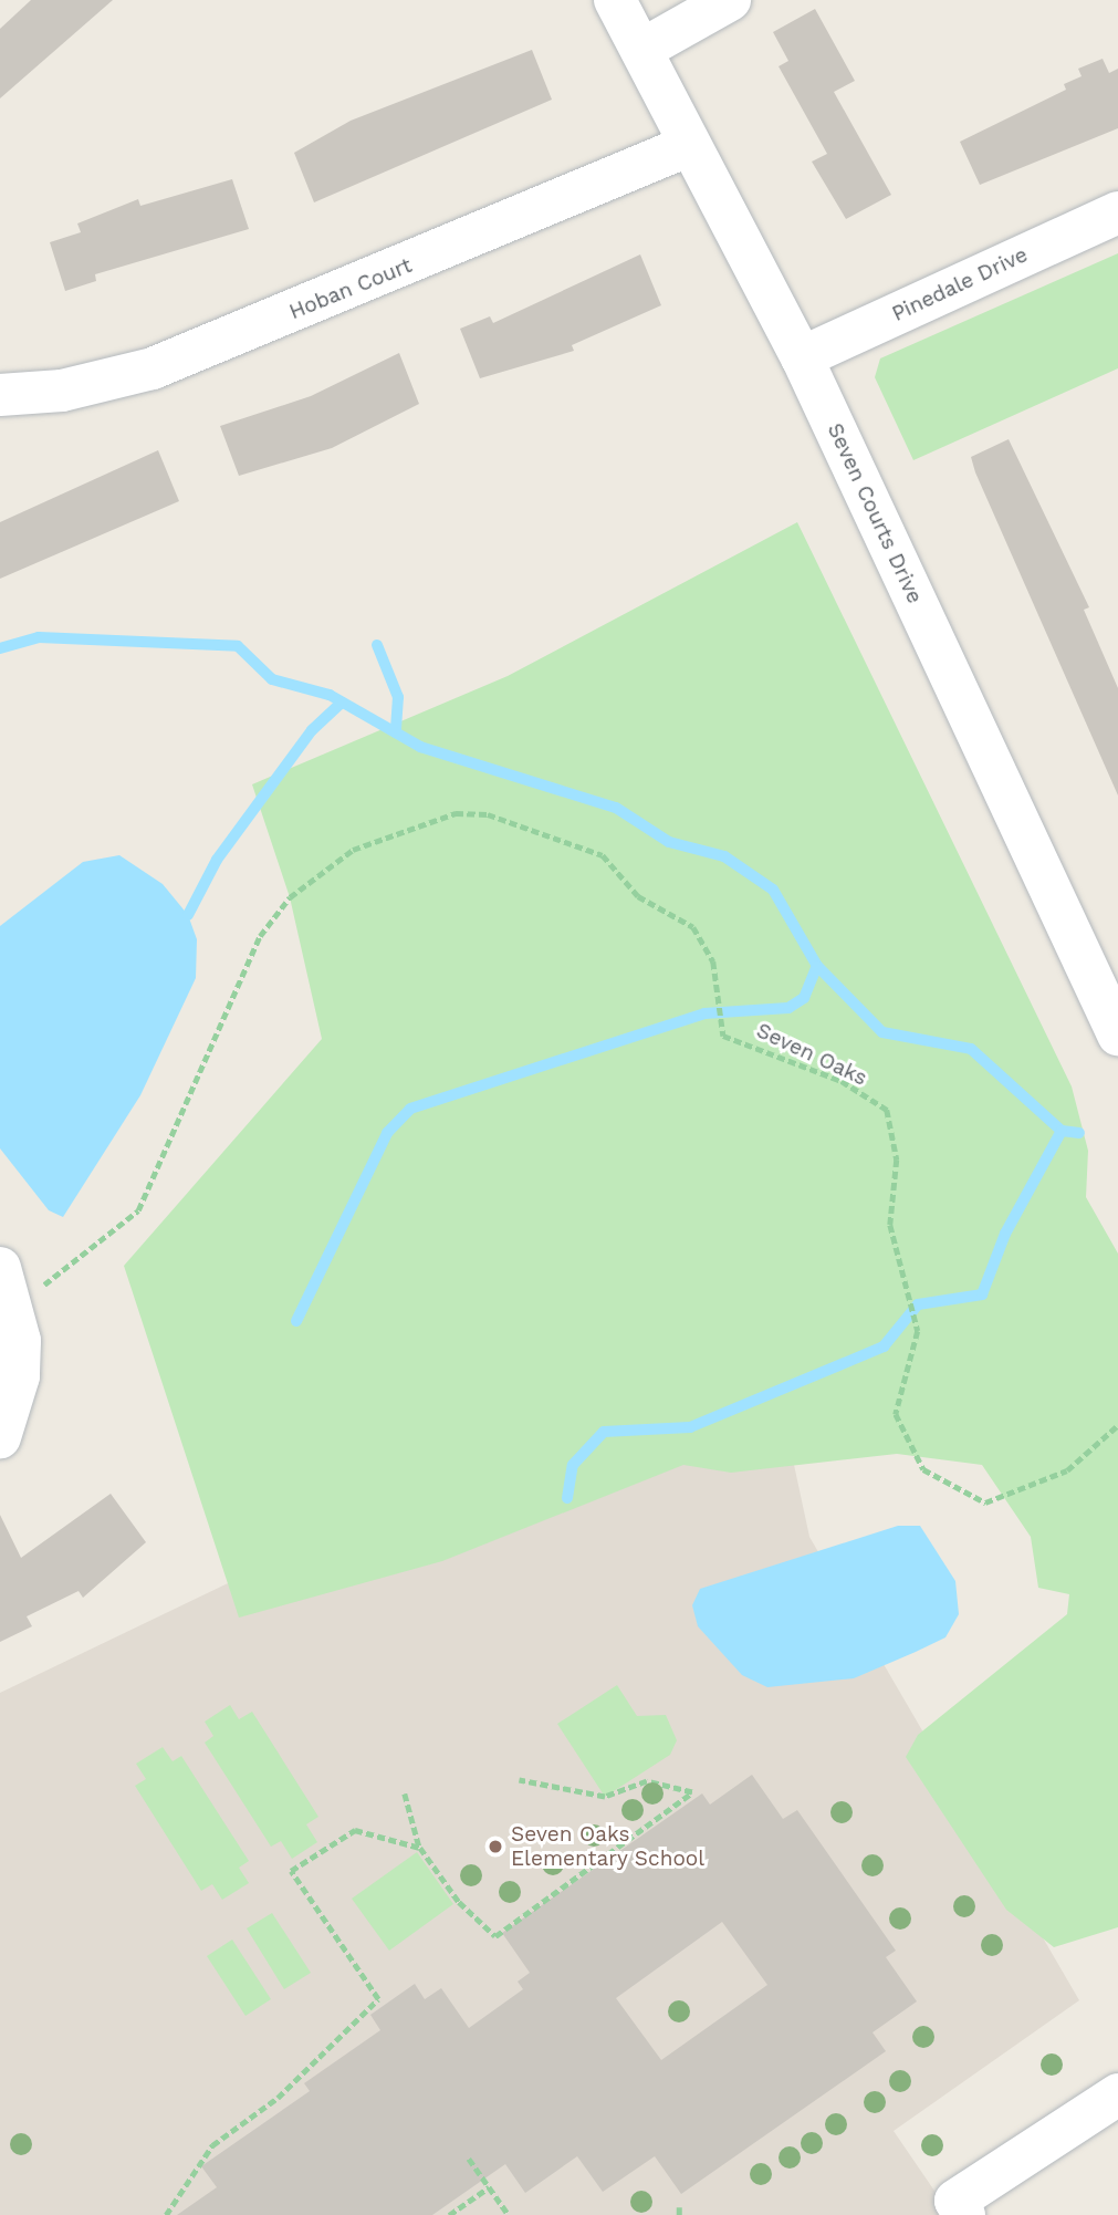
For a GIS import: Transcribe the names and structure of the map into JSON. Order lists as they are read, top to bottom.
{
  "streets": {
    "street": ["Pinedale Drive", "Hoban Court", "Seven Courts Drive"],
    "path": ["Seven Oaks"]
  },
  "crossings": [
    ["Pinedale Drive", "Seven Courts Drive"],
    ["Hoban Court", "Seven Courts Drive"]
  ],
  "places": ["Seven Oaks Elementary School"]
}
